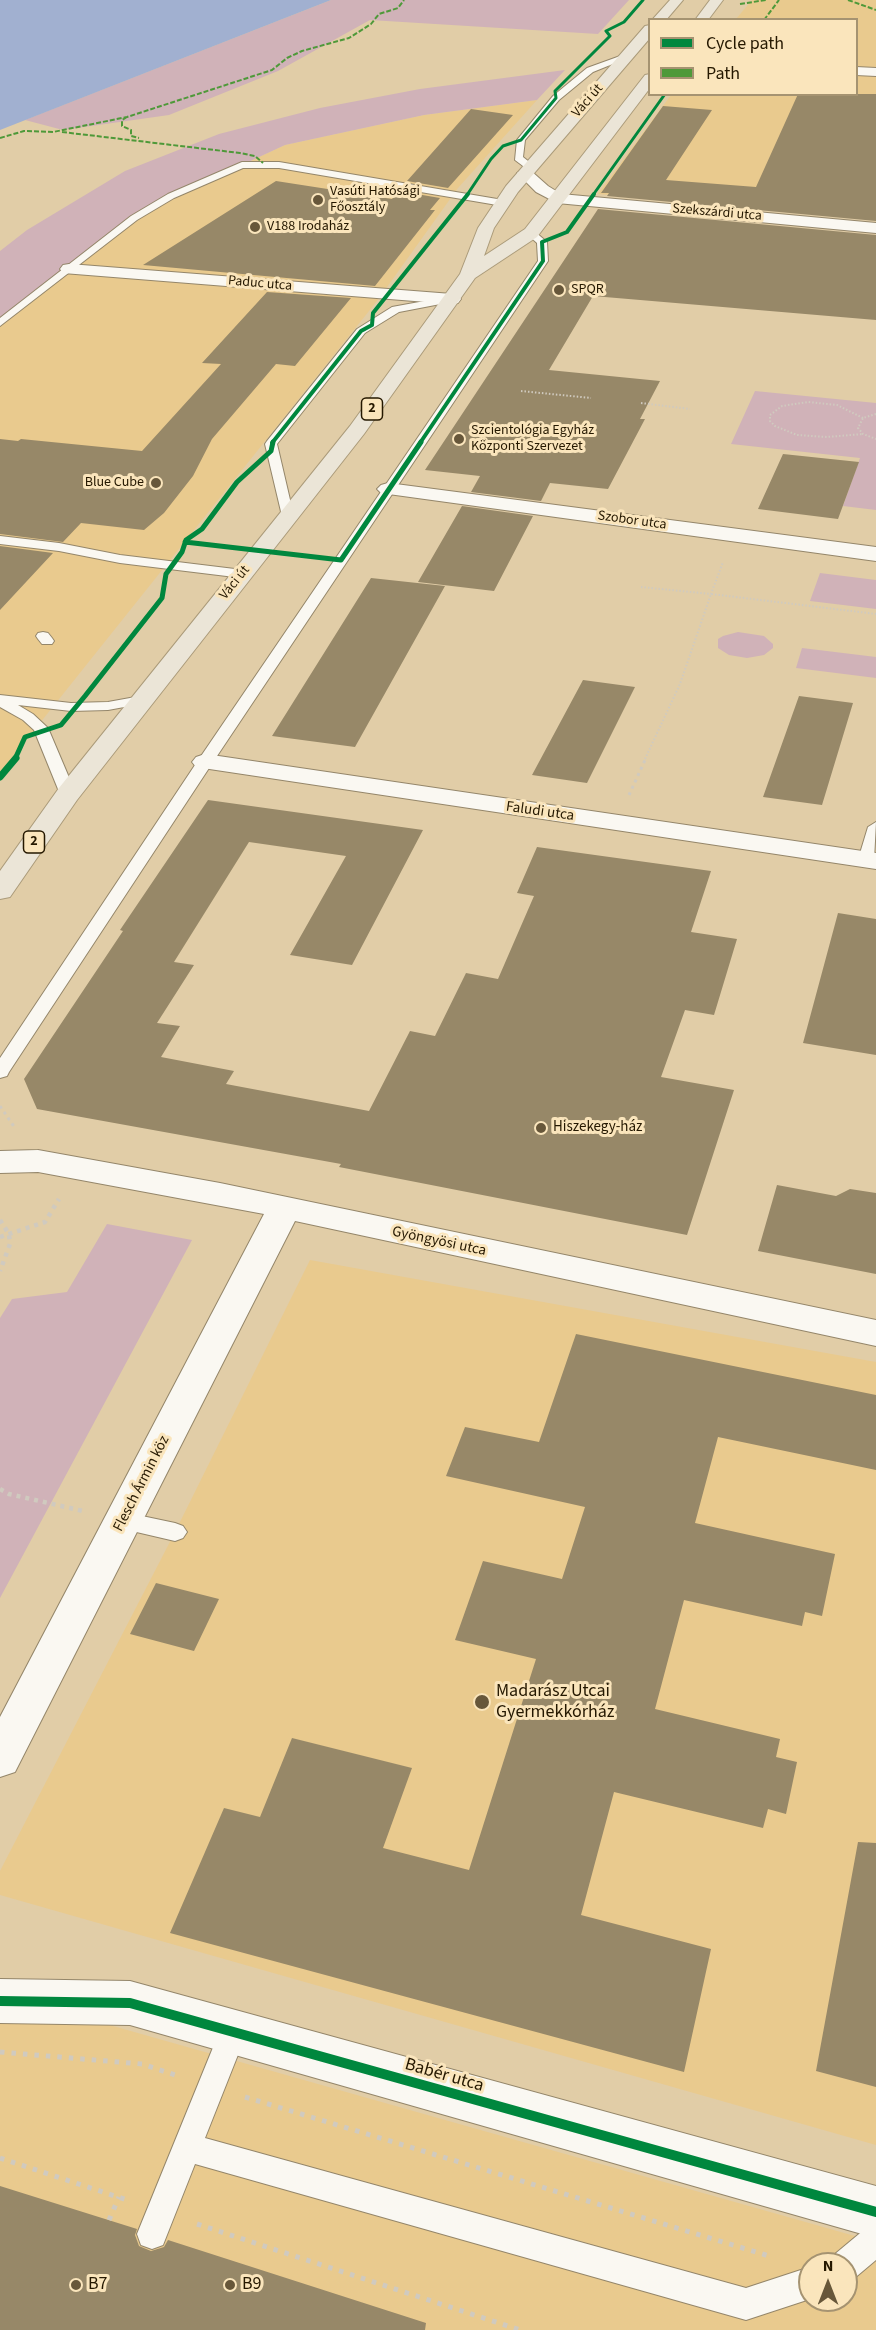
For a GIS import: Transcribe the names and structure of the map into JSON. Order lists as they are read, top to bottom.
{
  "streets": {
    "main road": ["Váci út", "2"],
    "street": [
      "Szekszárdi utca",
      "Paduc utca",
      "Szobor utca",
      "Faludi utca",
      "Gyöngyösi utca",
      "Flesch Ármin köz",
      "Babér utca"
    ]
  },
  "crossings": [
    ["Váci út", "Szekszárdi utca"],
    ["Váci út", "Paduc utca"],
    ["Gyöngyösi utca", "Flesch Ármin köz"]
  ],
  "places": [
    "Vasúti Hatósági Főosztály",
    "V188 Irodaház",
    "SPQR",
    "Szcientológia Egyház Központi Szervezet",
    "Blue Cube",
    "Hiszekegy-ház",
    "Madarász Utcai Gyermekkórház",
    "B7",
    "B9"
  ],
  "legend": ["Cycle path", "Path"],
  "north": "top"
}
